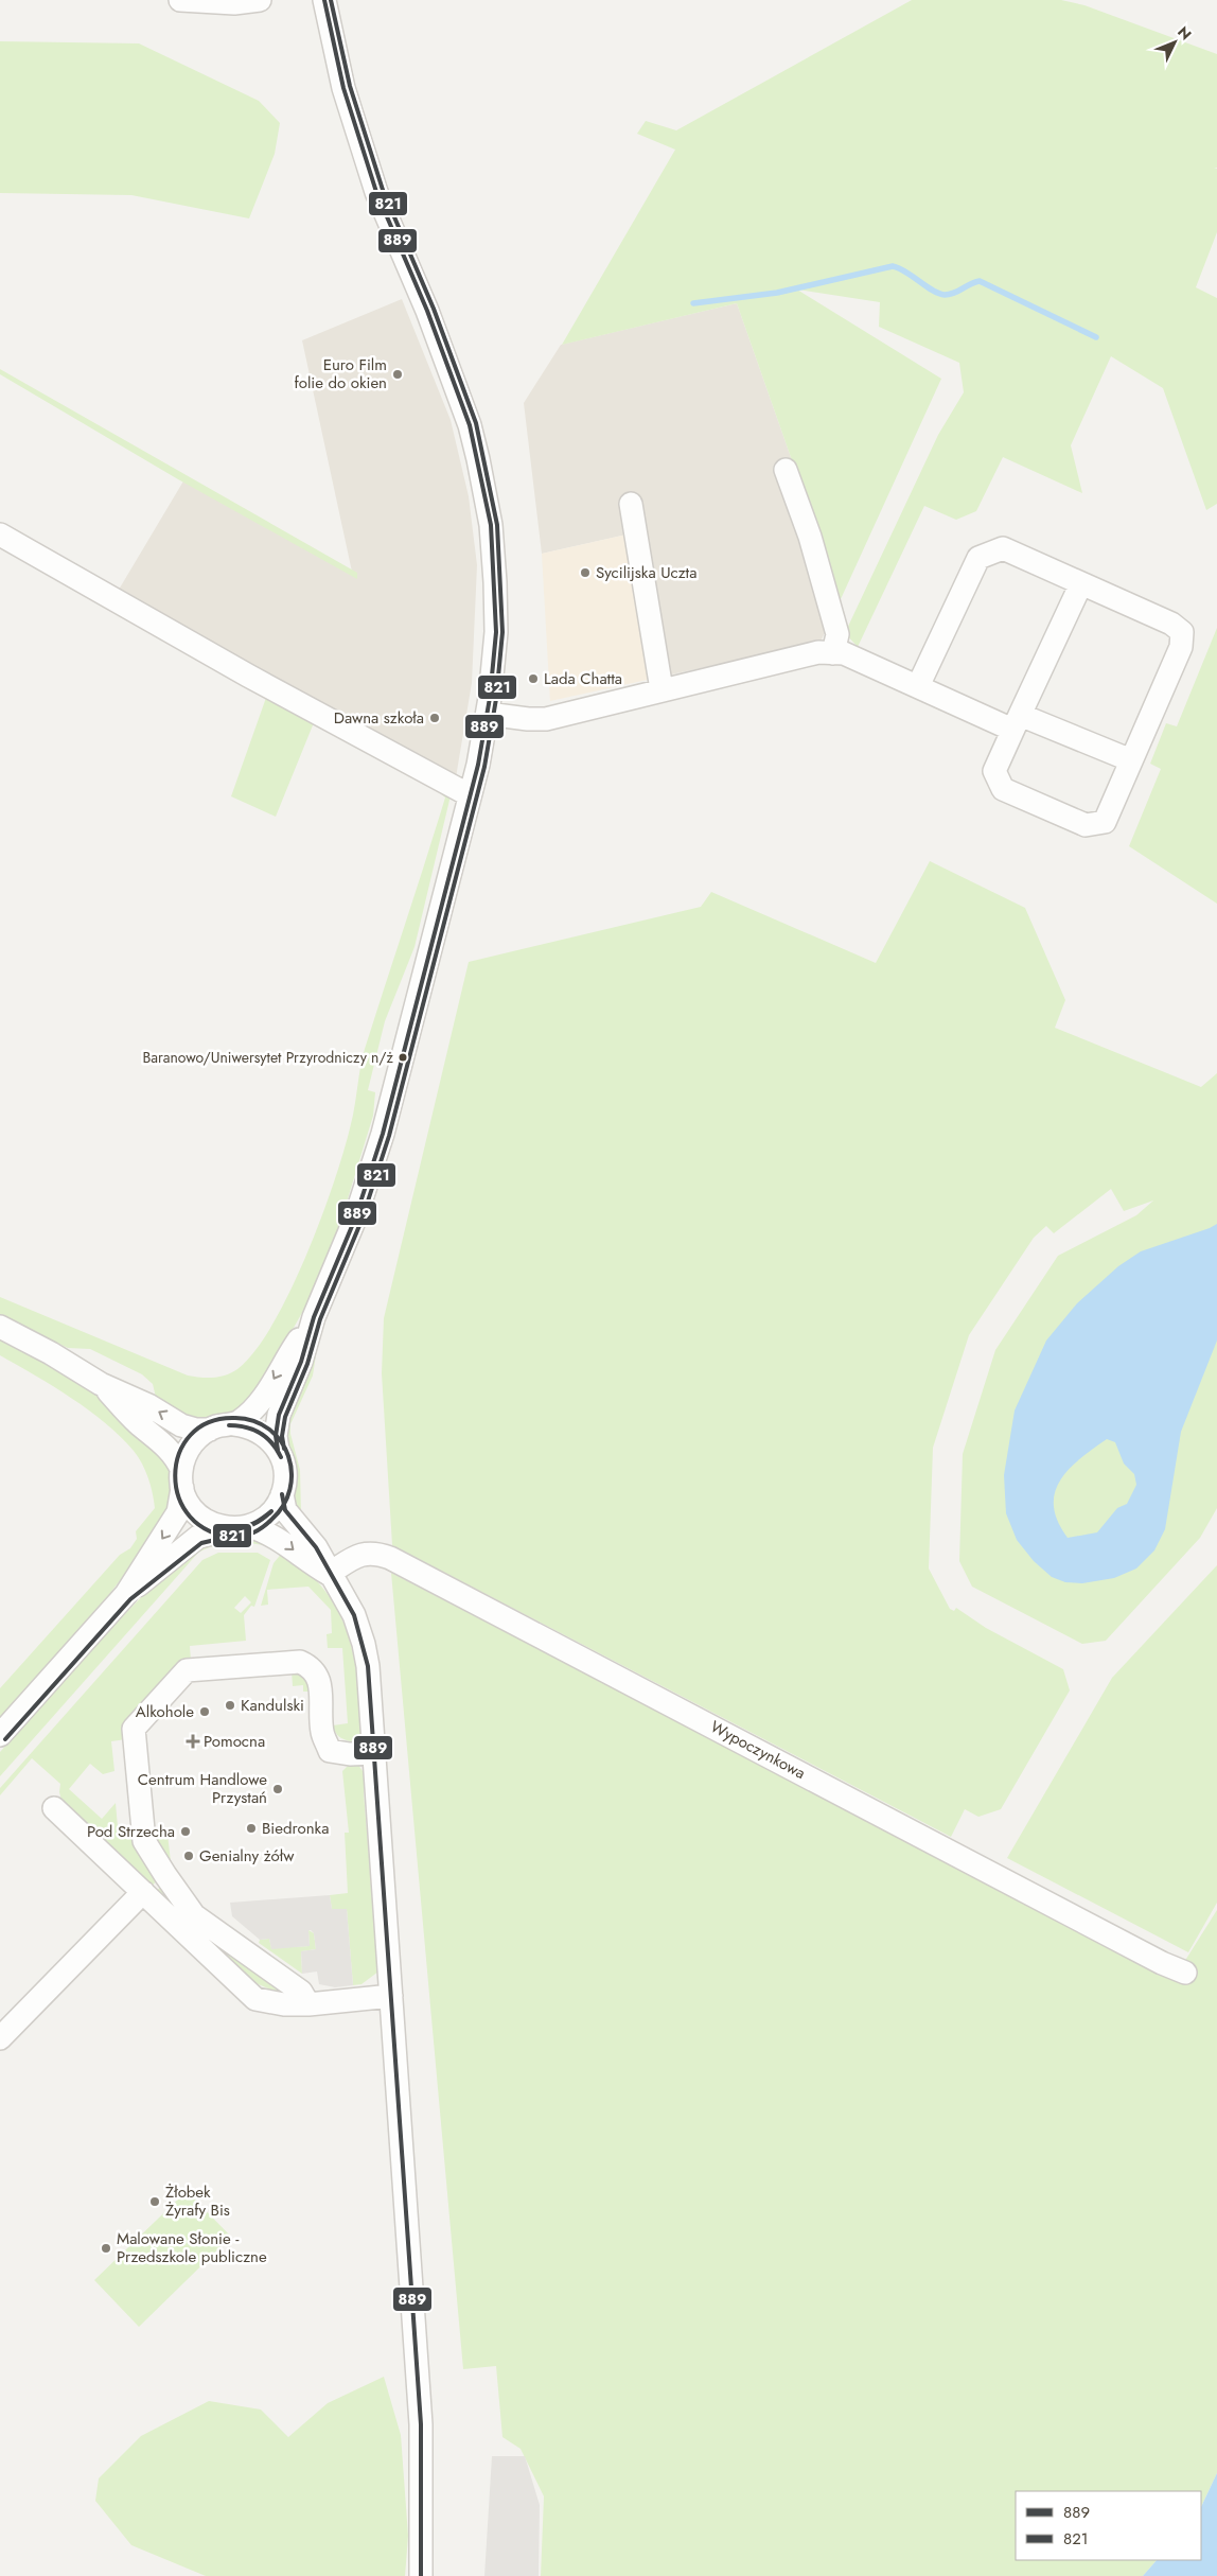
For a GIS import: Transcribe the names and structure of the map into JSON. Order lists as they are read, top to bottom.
{
  "streets": {
    "street": ["Wypoczynkowa"]
  },
  "places": {
    "other": [
      "Euro Film folie do okien",
      "Sycilijska Uczta",
      "Lada Chatta",
      "Dawna szkoła",
      "Baranowo/Uniwersytet Przyrodniczy n/ż",
      "Kandulski",
      "Alkohole",
      "Centrum Handlowe Przystań",
      "Biedronka",
      "Pod Strzecha",
      "Genialny żółw",
      "Żłobek Żyrafy Bis",
      "Malowane Słonie - Przedszkole publiczne"
    ],
    "health": ["Pomocna"]
  },
  "lines": ["transit line 889", "transit line 821"],
  "legend": ["889", "821"],
  "north": "top right"
}
